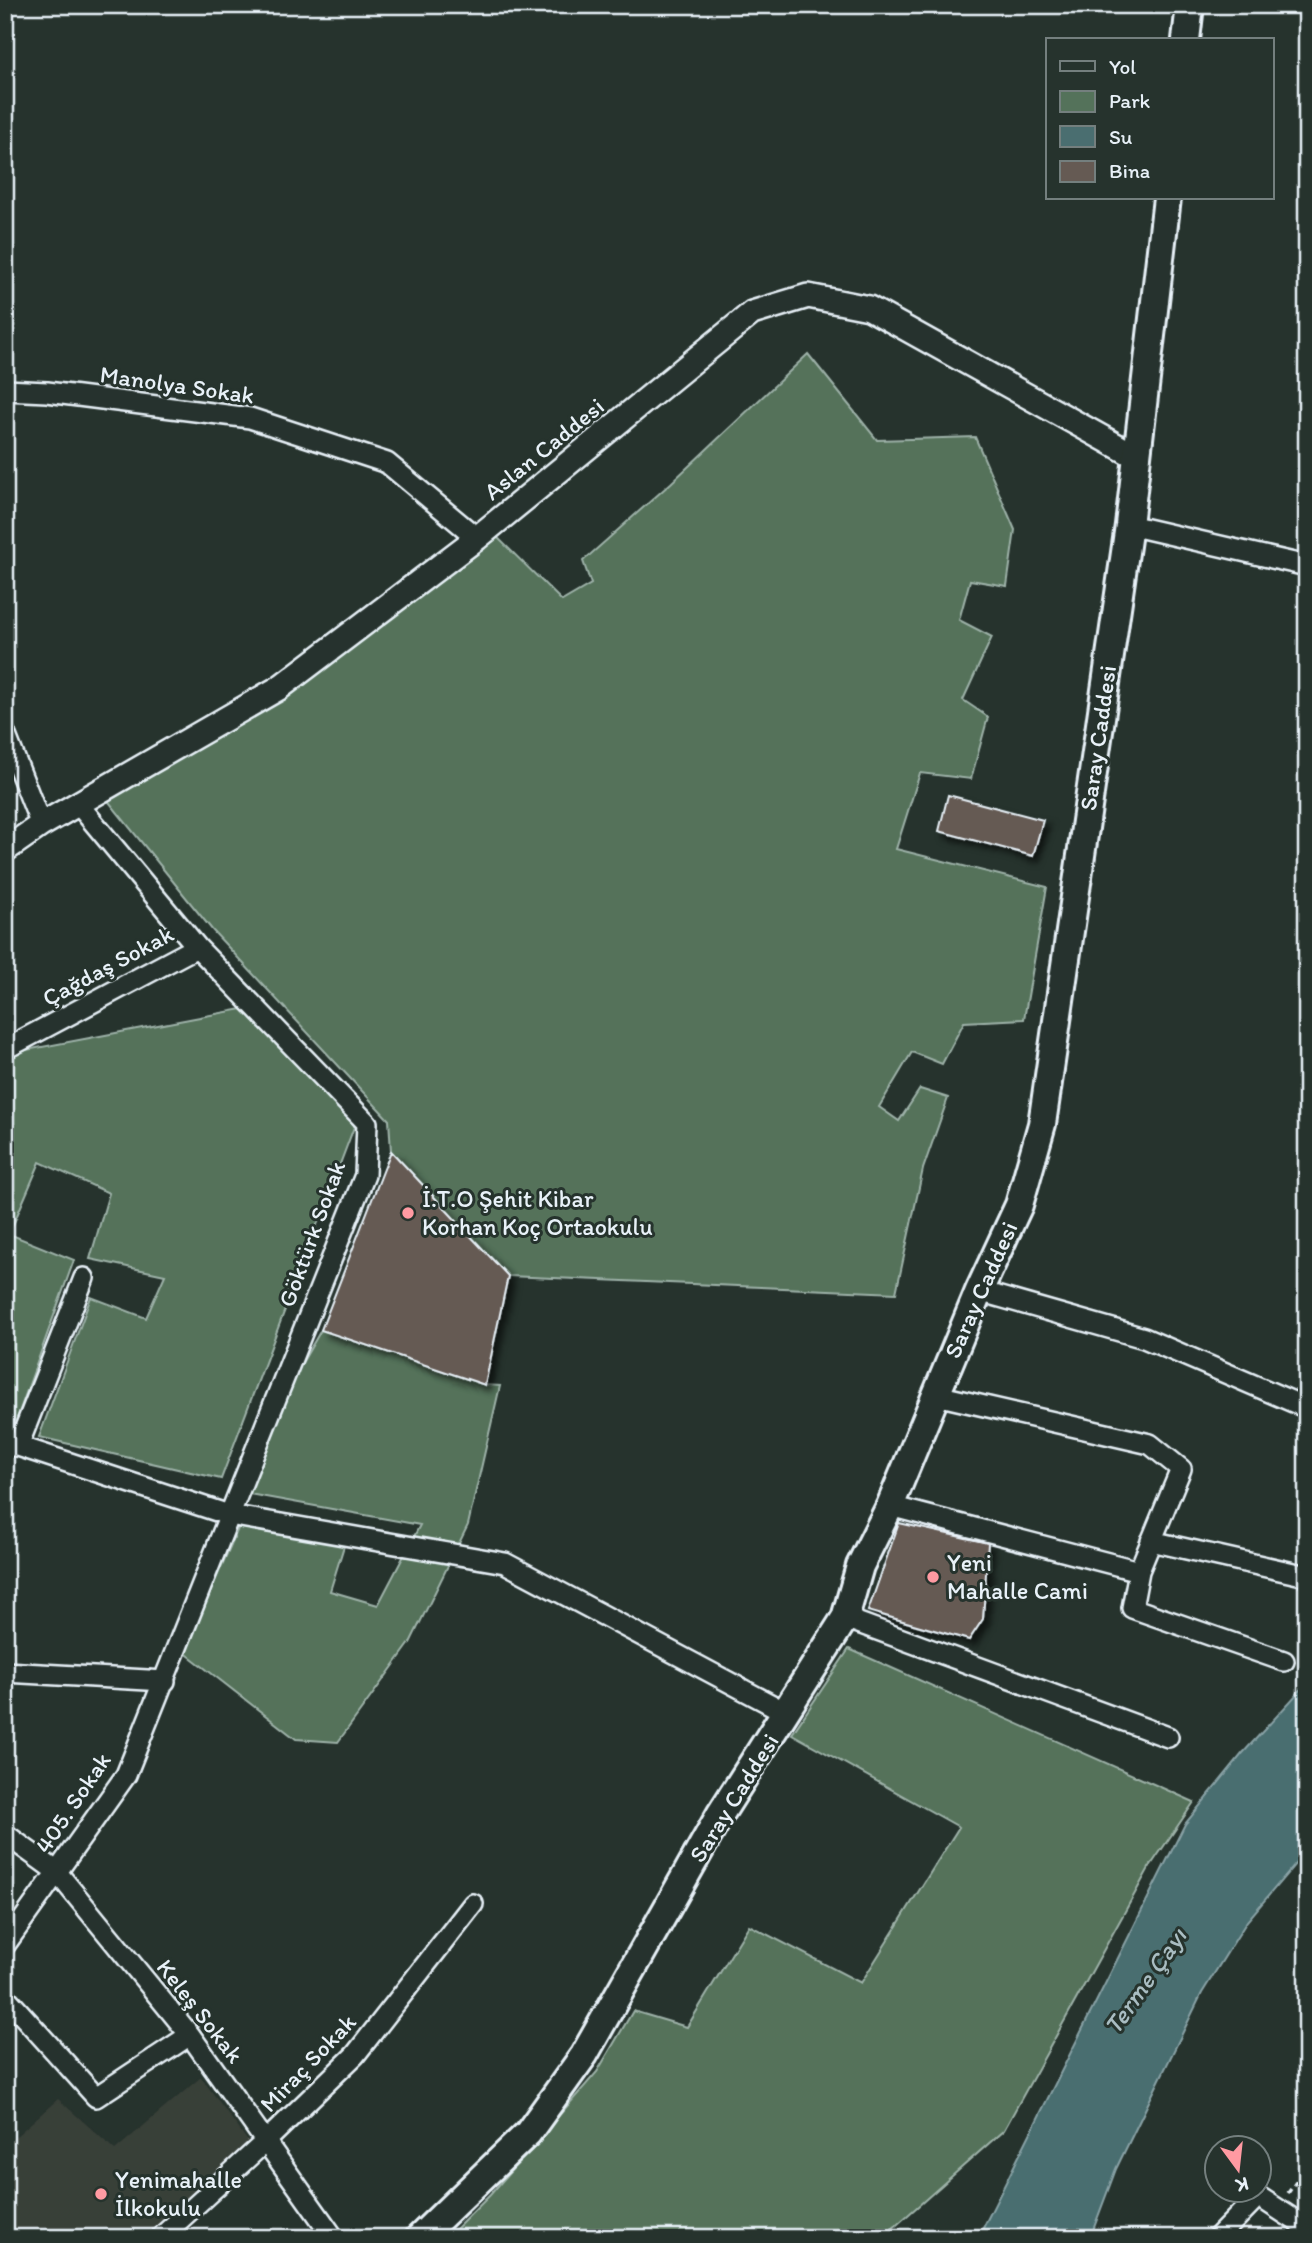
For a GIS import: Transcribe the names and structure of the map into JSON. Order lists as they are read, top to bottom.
{
  "streets": {
    "main road": ["Saray Caddesi"],
    "street": [
      "Manolya Sokak",
      "Aslan Caddesi",
      "Çağdaş Sokak",
      "Göktürk Sokak",
      "405. Sokak",
      "Keleş Sokak",
      "Miraç Sokak"
    ]
  },
  "crossings": [
    ["Manolya Sokak", "Aslan Caddesi"],
    ["Aslan Caddesi", "Saray Caddesi"],
    ["Aslan Caddesi", "Göktürk Sokak"],
    ["Çağdaş Sokak", "Göktürk Sokak"],
    ["Göktürk Sokak", "405. Sokak"],
    ["405. Sokak", "Keleş Sokak"],
    ["Keleş Sokak", "Miraç Sokak"]
  ],
  "water": ["Terme Çayı"],
  "places": ["İ.T.O Şehit Kibar Korhan Koç Ortaokulu", "Yeni Mahalle Cami", "Yenimahalle İlkokulu"],
  "legend": [
    "Yol",
    "Park",
    "Su",
    "Bina"
  ],
  "north": "bottom"
}
